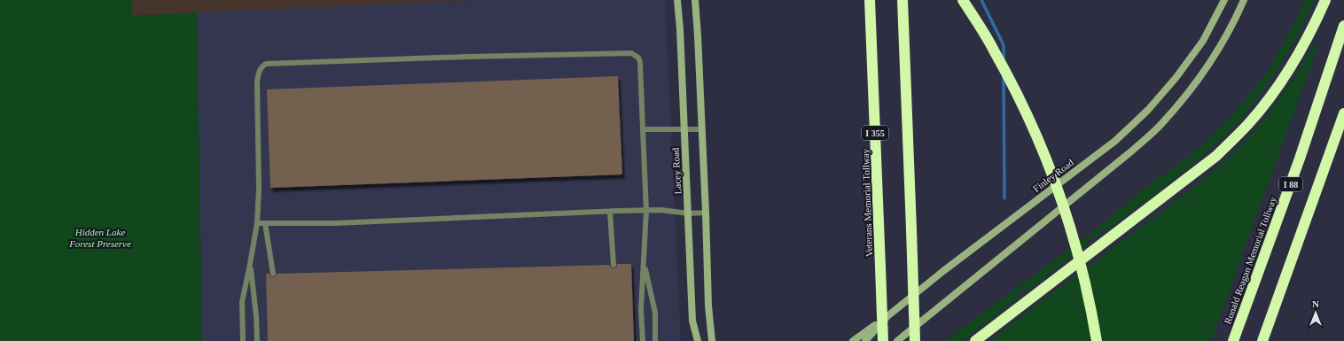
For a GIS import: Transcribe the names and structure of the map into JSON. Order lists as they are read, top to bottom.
{
  "streets": {
    "highway": [
      "I 355",
      "I 88",
      "Veterans Memorial Tollway",
      "Ronald Reagan Memorial Tollway"
    ],
    "main road": ["Lacey Road", "Finley Road"]
  },
  "parks": ["Hidden Lake Forest Preserve"],
  "north": "top"
}
